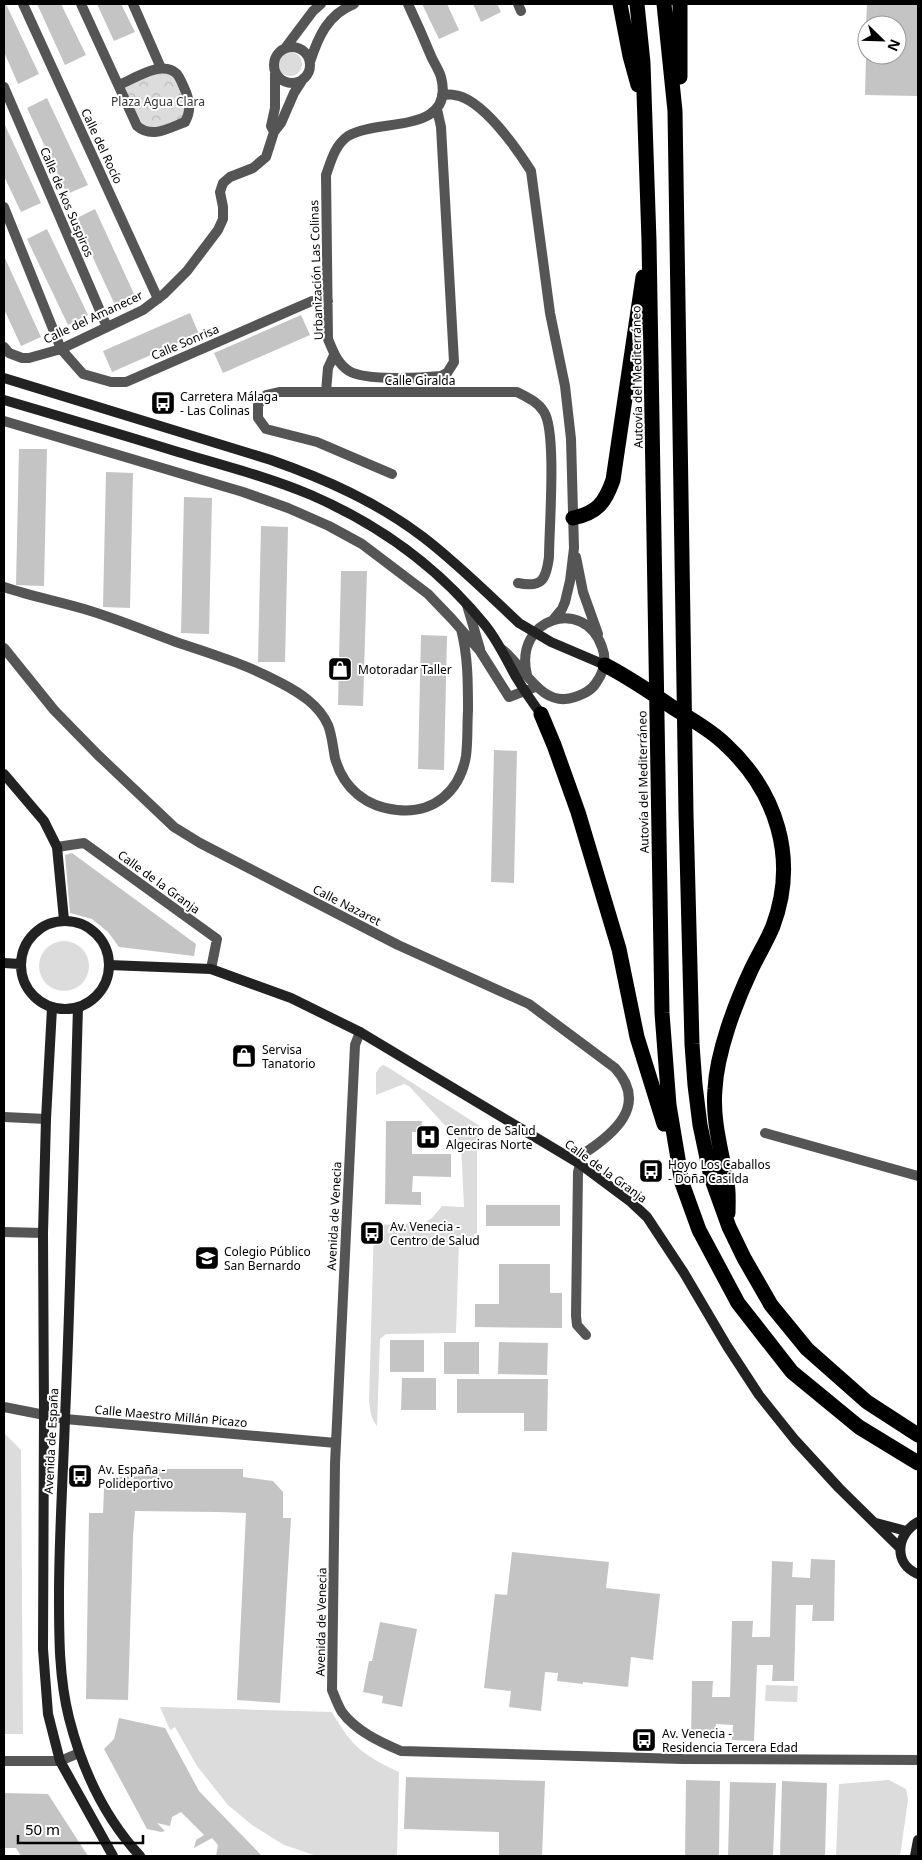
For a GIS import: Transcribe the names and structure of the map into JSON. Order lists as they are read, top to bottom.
{
  "streets": {
    "highway": ["Autovía del Mediterráneo"],
    "main road": ["Calle de la Granja", "Avenida de España"],
    "street": [
      "Calle del Rocío",
      "Calle de kos Suspiros",
      "Urbanización Las Colinas",
      "Calle del Amanecer",
      "Calle Sonrisa",
      "Calle Giralda",
      "Calle Nazaret",
      "Avenida de Venecia",
      "Calle Maestro Millán Picazo"
    ]
  },
  "crossings": [
    ["Calle del Rocío", "Calle del Amanecer"],
    ["Calle de kos Suspiros", "Calle del Amanecer"],
    ["Urbanización Las Colinas", "Calle Sonrisa"],
    ["Calle del Amanecer", "Calle Sonrisa"],
    ["Calle de la Granja", "Calle Nazaret"],
    ["Calle de la Granja", "Avenida de Venecia"],
    ["Calle de la Granja", "Avenida de España"],
    ["Avenida de Venecia", "Calle Maestro Millán Picazo"],
    ["Calle Maestro Millán Picazo", "Avenida de España"]
  ],
  "parks": ["Plaza Agua Clara"],
  "places": {
    "bus stop": [
      "Carretera Málaga - Las Colinas",
      "Hoyo Los Caballos - Doña Casilda",
      "Av. Venecia - Centro de Salud",
      "Av. España - Polideportivo",
      "Av. Venecia - Residencia Tercera Edad"
    ],
    "shop": ["Motoradar Taller", "Servisa Tanatorio"],
    "hospital": ["Centro de Salud Algeciras Norte"],
    "school or university": ["Colegio Público San Bernardo"]
  },
  "scale_bar": "50 m",
  "north": "bottom right"
}
